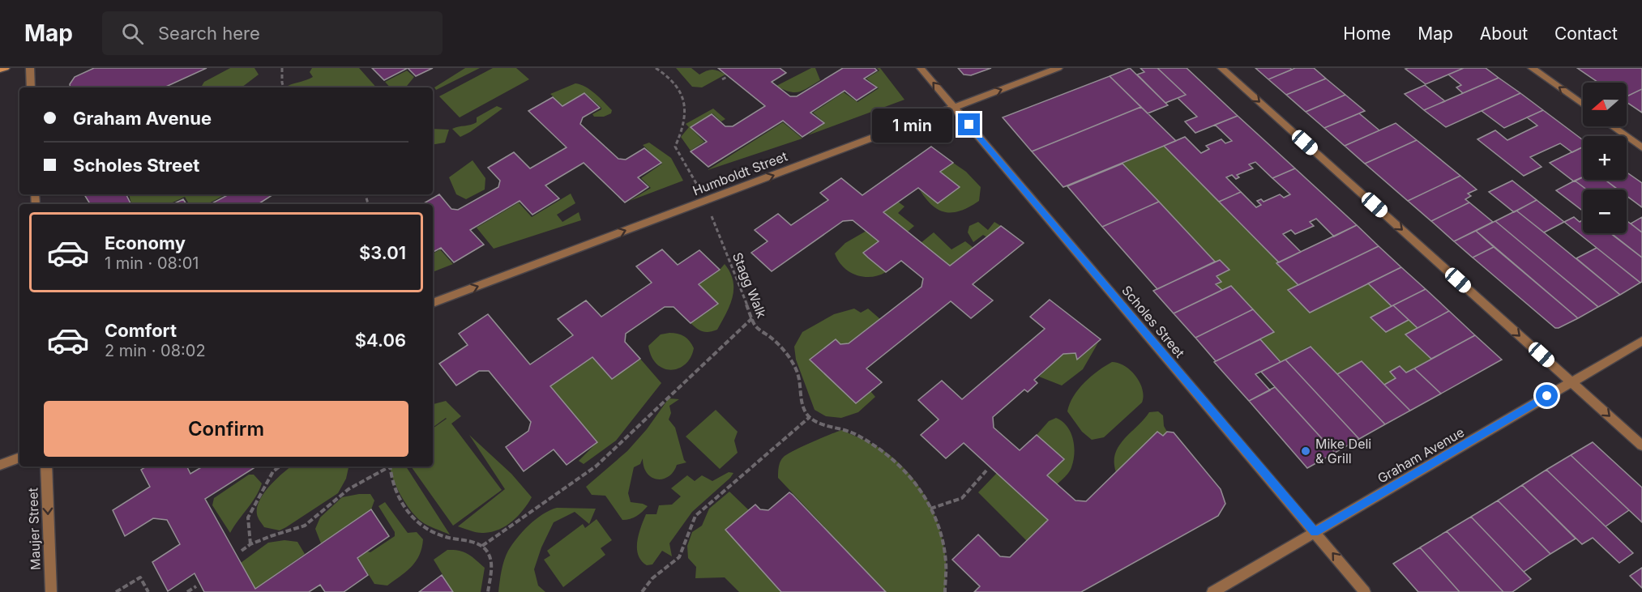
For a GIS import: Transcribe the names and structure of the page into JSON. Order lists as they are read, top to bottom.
{
  "streets": {
    "street": [
      "Humboldt Street",
      "Scholes Street",
      "Graham Avenue",
      "Maujer Street"
    ],
    "path": ["Stagg Walk"]
  },
  "crossings": [
    ["Humboldt Street", "Stagg Walk"],
    ["Humboldt Street", "Scholes Street"],
    ["Scholes Street", "Graham Avenue"]
  ],
  "one_way": ["Humboldt Street", "Maujer Street"],
  "places": ["Mike Deli & Grill"],
  "north": "left",
  "page": {
    "header": "Map",
    "search": "Search here",
    "nav": [
      "Home",
      "Map",
      "About",
      "Contact"
    ],
    "map_buttons": ["+", "−"],
    "banner": ["Graham Avenue", "Scholes Street"],
    "bubble": "1 min",
    "list": [
      {
        "name": "Economy",
        "note": "1 min · 08:01",
        "value": "$3.01"
      },
      {
        "name": "Comfort",
        "note": "2 min · 08:02",
        "value": "$4.06"
      }
    ],
    "buttons": "Confirm"
  }
}
